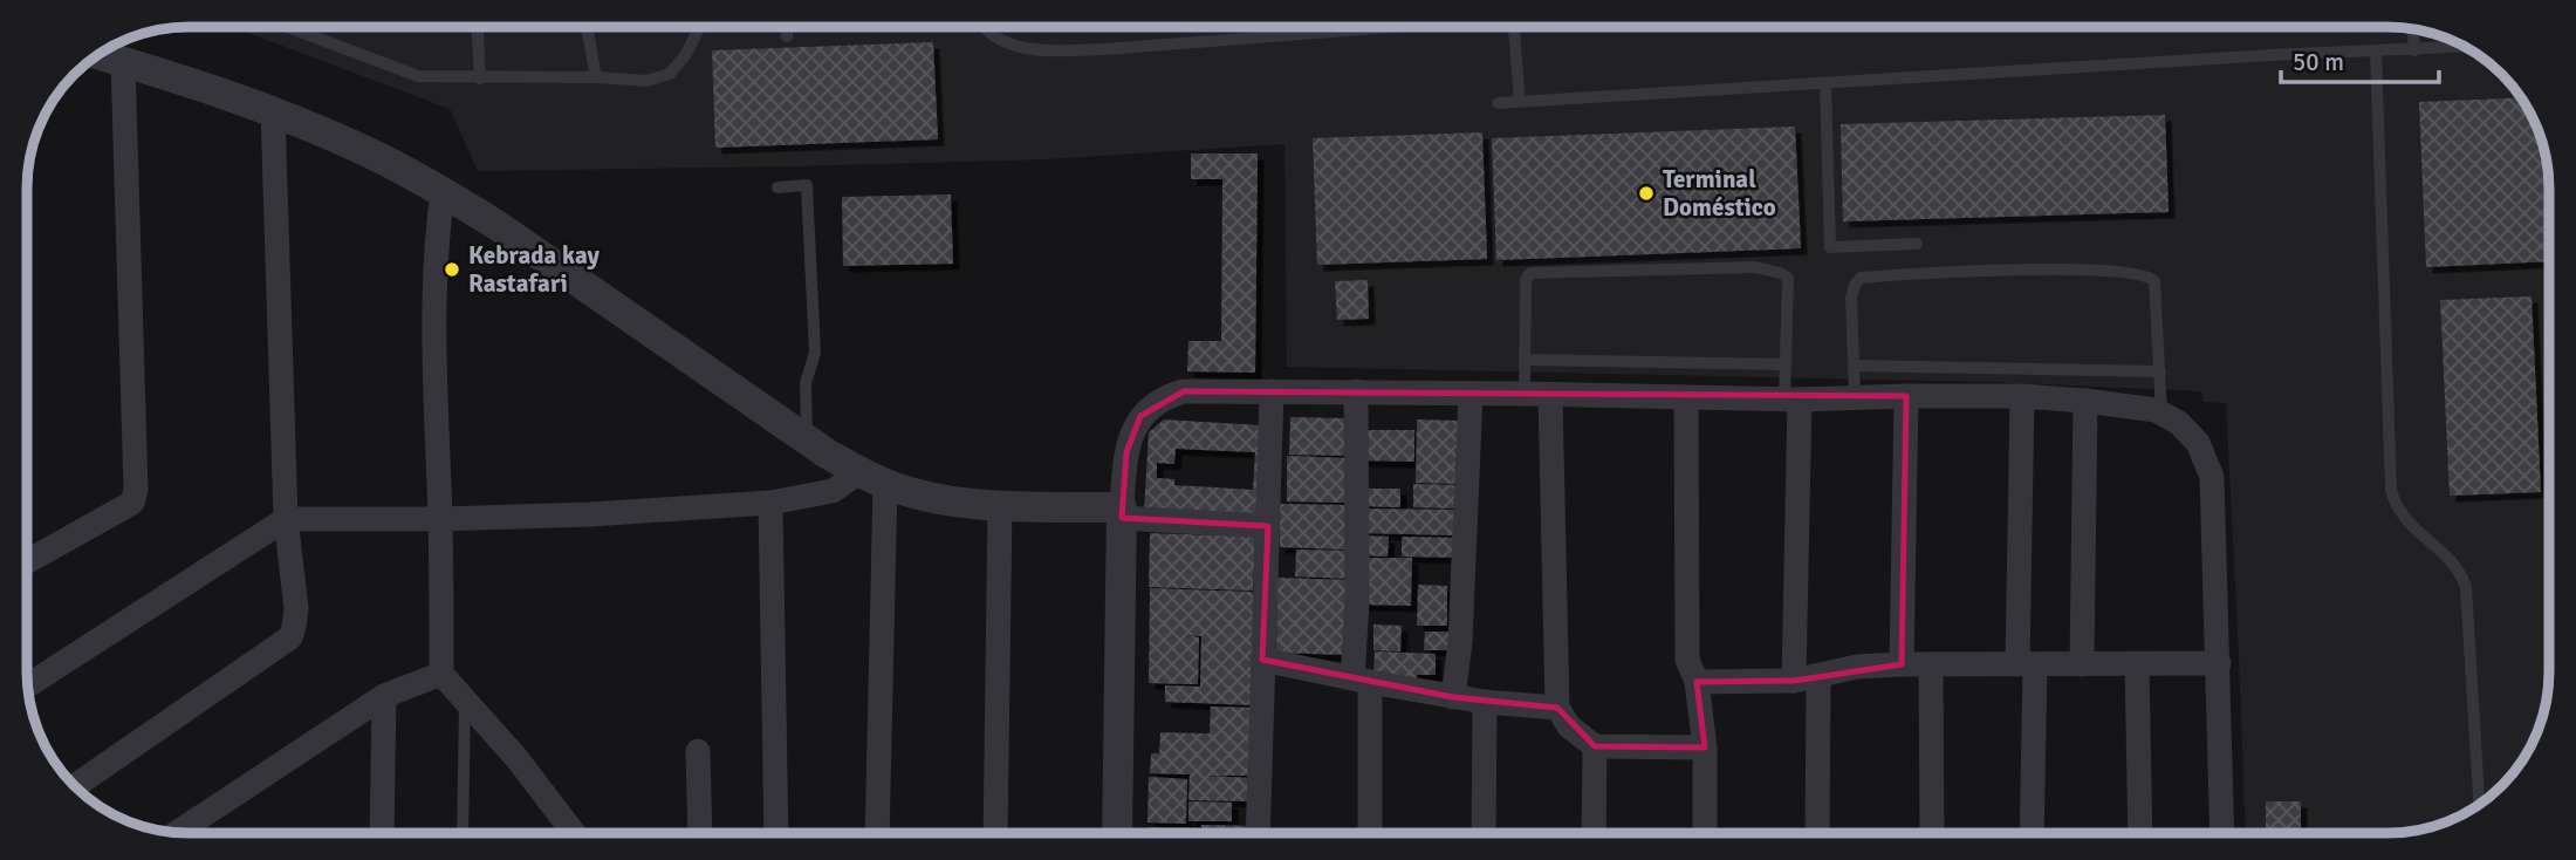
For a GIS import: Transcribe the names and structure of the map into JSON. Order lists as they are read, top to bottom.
{
  "places": ["Terminal Doméstico", "Kebrada kay Rastafari"],
  "scale_bar": "50 m"
}
